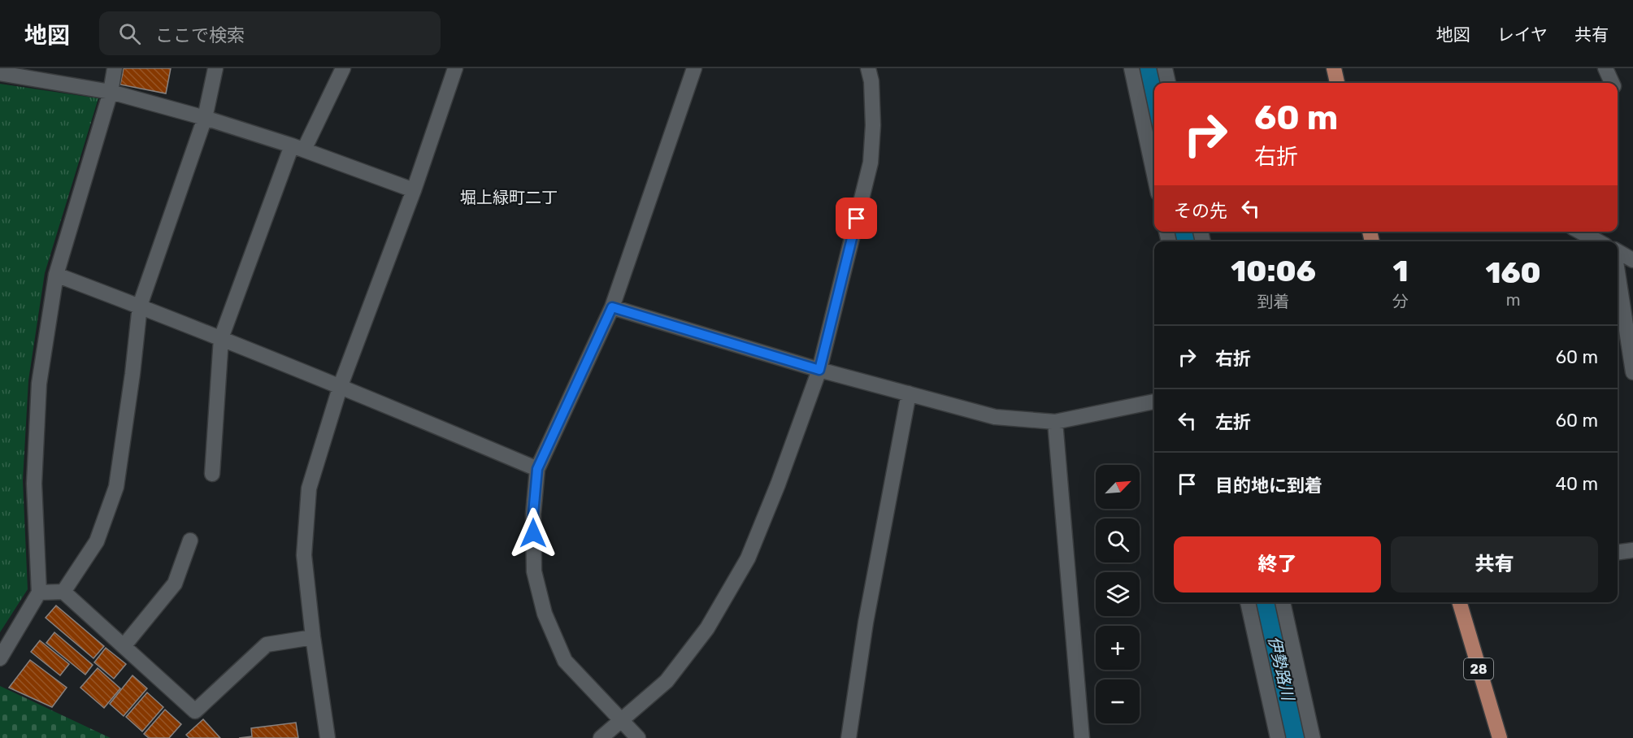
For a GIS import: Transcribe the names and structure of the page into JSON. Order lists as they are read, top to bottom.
{
  "streets": {
    "main road": ["28"]
  },
  "districts": ["堀上緑町二丁"],
  "water": ["伊勢路川"],
  "north": "top right",
  "page": {
    "header": "地図",
    "search": "ここで検索",
    "nav": ["地図", "レイヤ", "共有"],
    "turn": ["60 m", "右折"],
    "then": "その先",
    "eta": [
      "10:06",
      "到着",
      "1",
      "分",
      "160",
      "m"
    ],
    "list": [
      {
        "name": "右折",
        "value": "60 m"
      },
      {
        "name": "左折",
        "value": "60 m"
      },
      {
        "name": "目的地に到着",
        "value": "40 m"
      }
    ],
    "map_buttons": ["+", "−"],
    "buttons": ["終了", "共有"]
  }
}
